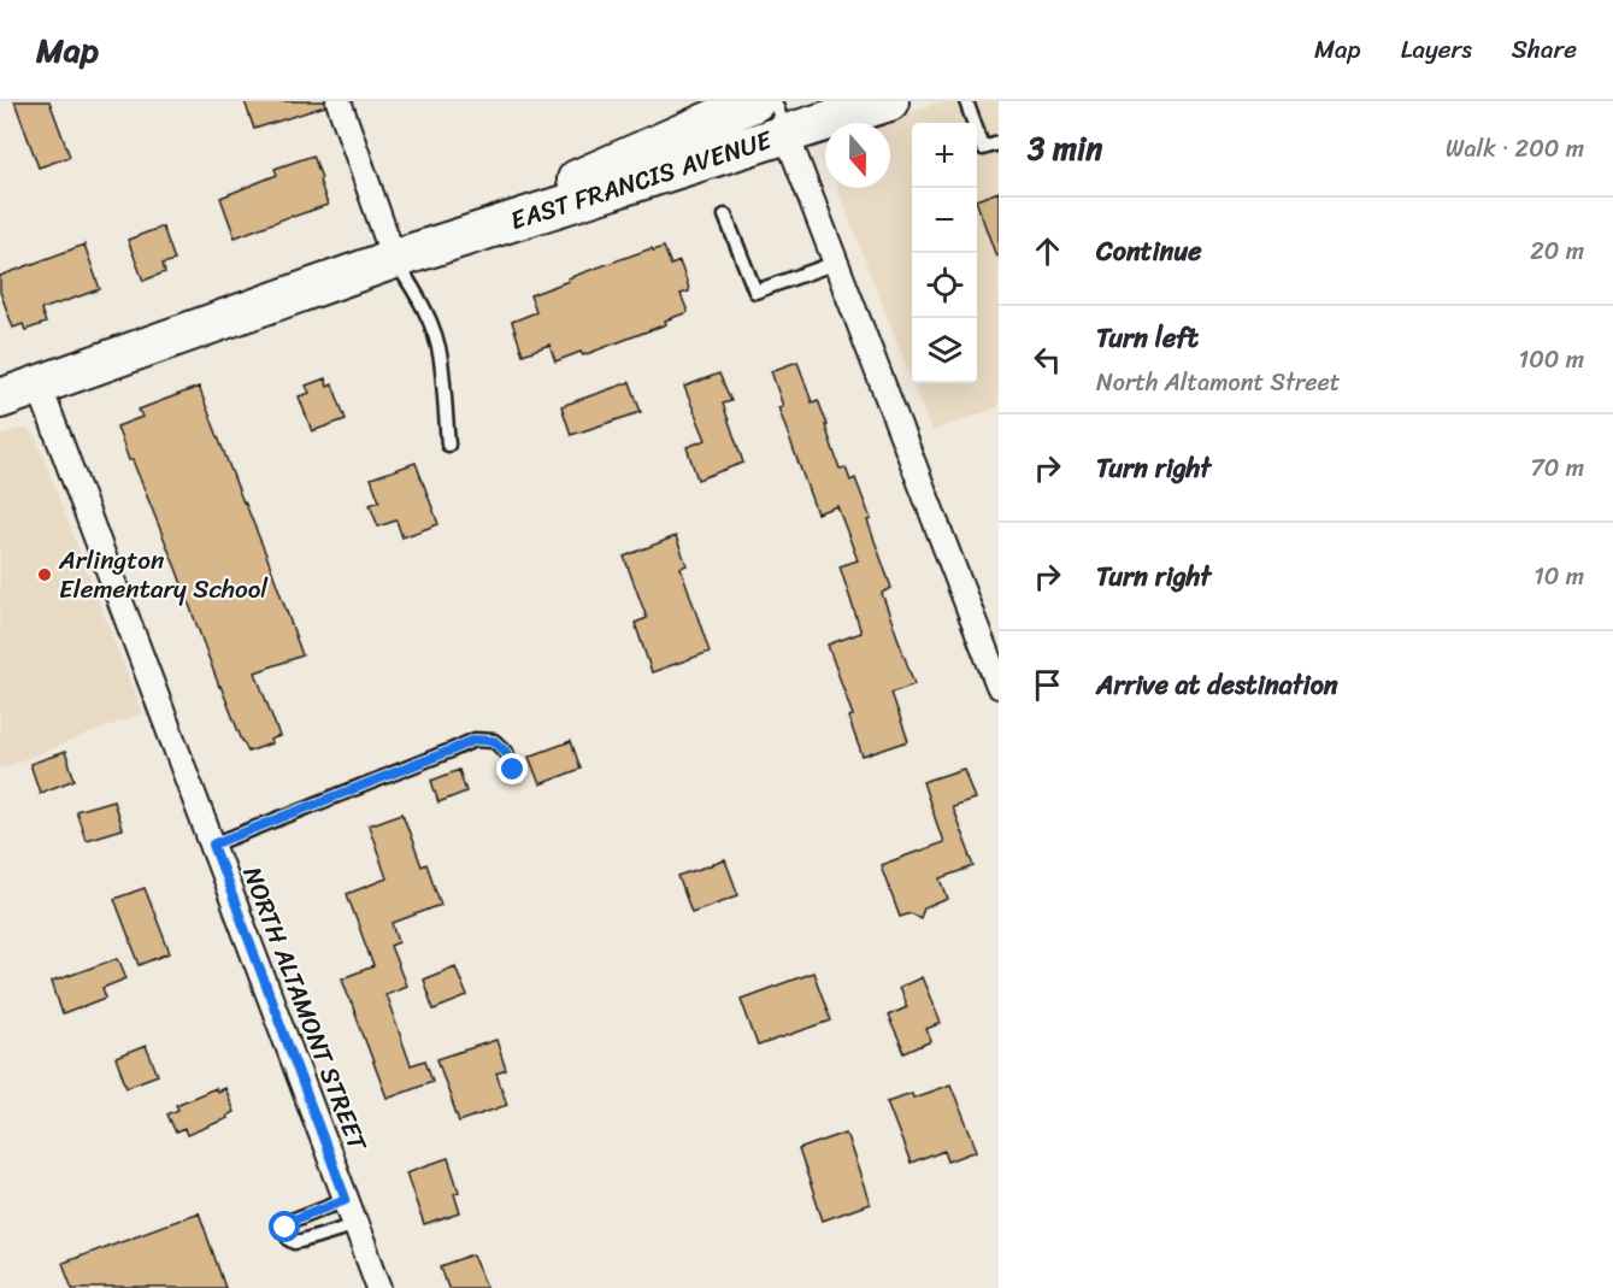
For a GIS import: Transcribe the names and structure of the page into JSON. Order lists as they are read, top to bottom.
{
  "streets": {
    "main road": ["EAST FRANCIS AVENUE"],
    "street": ["NORTH ALTAMONT STREET"]
  },
  "crossings": [
    ["EAST FRANCIS AVENUE", "NORTH ALTAMONT STREET"]
  ],
  "places": ["Arlington Elementary School"],
  "north": "bottom",
  "page": {
    "header": "Map",
    "nav": ["Map", "Layers", "Share"],
    "heading": ["3 min", "Walk · 200 m"],
    "map_buttons": ["+", "−"],
    "list": [
      ["Continue", "20 m"],
      ["Turn left", "North Altamont Street", "100 m"],
      ["Turn right", "70 m"],
      ["Turn right", "10 m"],
      "Arrive at destination"
    ]
  }
}
